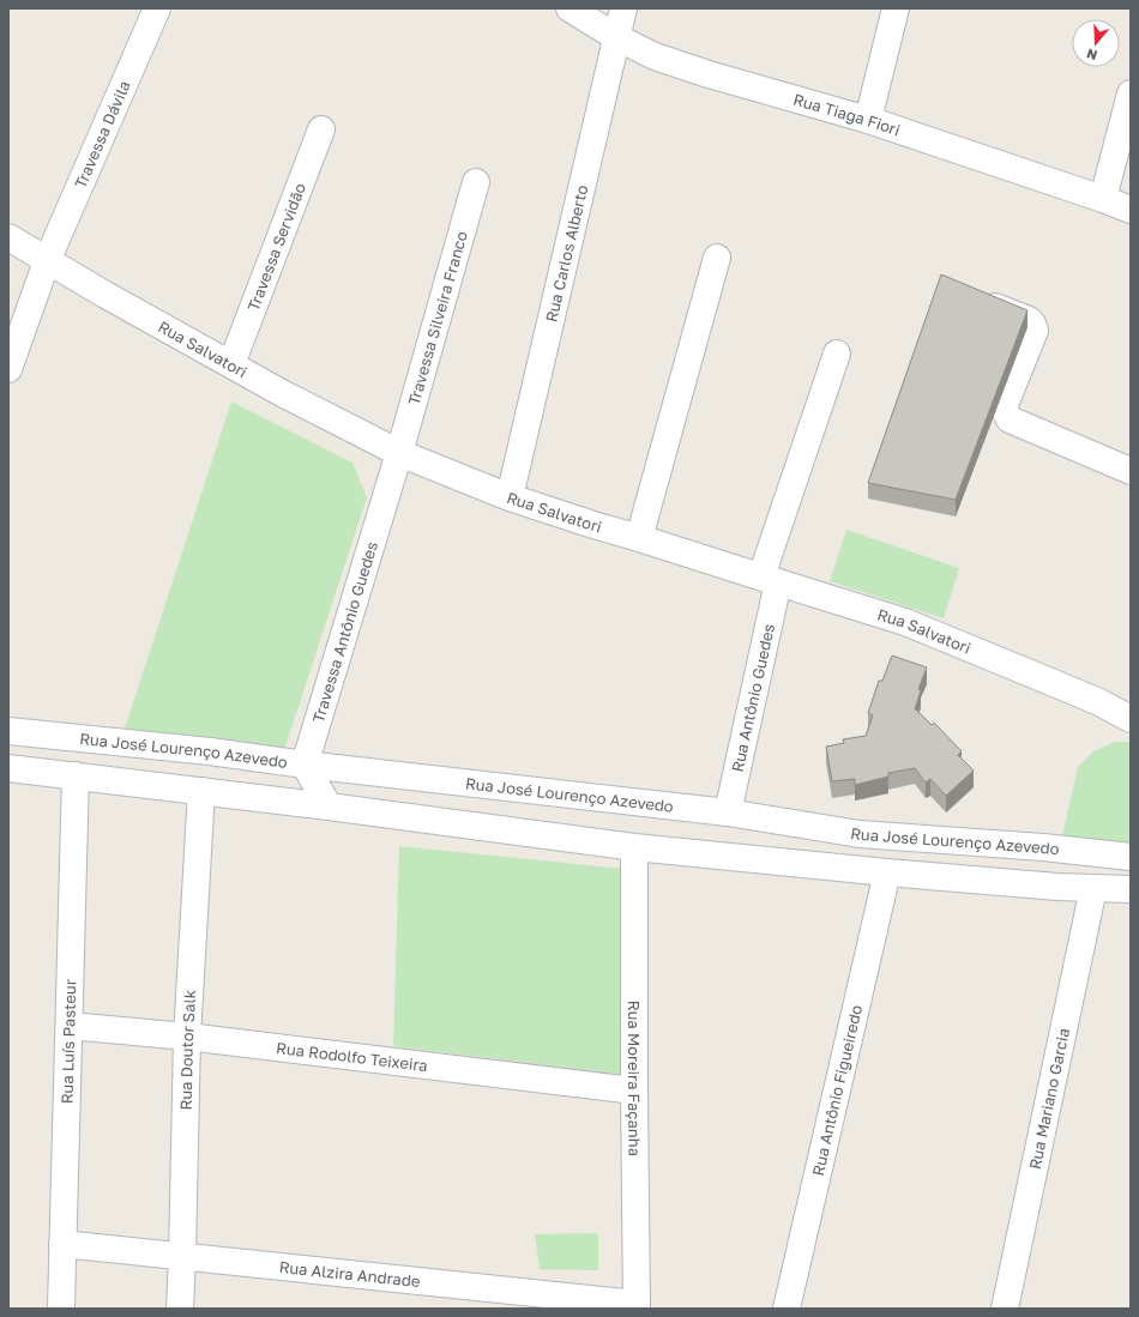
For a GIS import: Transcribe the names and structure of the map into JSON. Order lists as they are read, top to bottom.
{
  "streets": {
    "street": [
      "Rua Tiaga Fiori",
      "Travessa Dávila",
      "Travessa Servidão",
      "Rua Carlos Alberto",
      "Travessa Silveira Franco",
      "Rua Salvatori",
      "Travessa Antônio Guedes",
      "Rua Antônio Guedes",
      "Rua José Lourenço Azevedo",
      "Rua Luís Pasteur",
      "Rua Doutor Salk",
      "Rua Rodolfo Teixeira",
      "Rua Moreira Façanha",
      "Rua Antônio Figueiredo",
      "Rua Mariano Garcia",
      "Rua Alzira Andrade"
    ]
  },
  "crossings": [
    ["Rua Tiaga Fiori", "Rua Carlos Alberto"],
    ["Travessa Dávila", "Rua Salvatori"],
    ["Travessa Servidão", "Rua Salvatori"],
    ["Rua Carlos Alberto", "Rua Salvatori"],
    ["Travessa Silveira Franco", "Rua Salvatori"],
    ["Travessa Silveira Franco", "Travessa Antônio Guedes"],
    ["Rua Salvatori", "Travessa Antônio Guedes"],
    ["Rua Salvatori", "Rua Antônio Guedes"],
    ["Travessa Antônio Guedes", "Rua José Lourenço Azevedo"],
    ["Rua Antônio Guedes", "Rua José Lourenço Azevedo"],
    ["Rua Luís Pasteur", "Rua Rodolfo Teixeira"],
    ["Rua Luís Pasteur", "Rua Alzira Andrade"],
    ["Rua Doutor Salk", "Rua Rodolfo Teixeira"],
    ["Rua Doutor Salk", "Rua Alzira Andrade"],
    ["Rua Rodolfo Teixeira", "Rua Moreira Façanha"],
    ["Rua Moreira Façanha", "Rua Alzira Andrade"]
  ],
  "north": "bottom"
}
